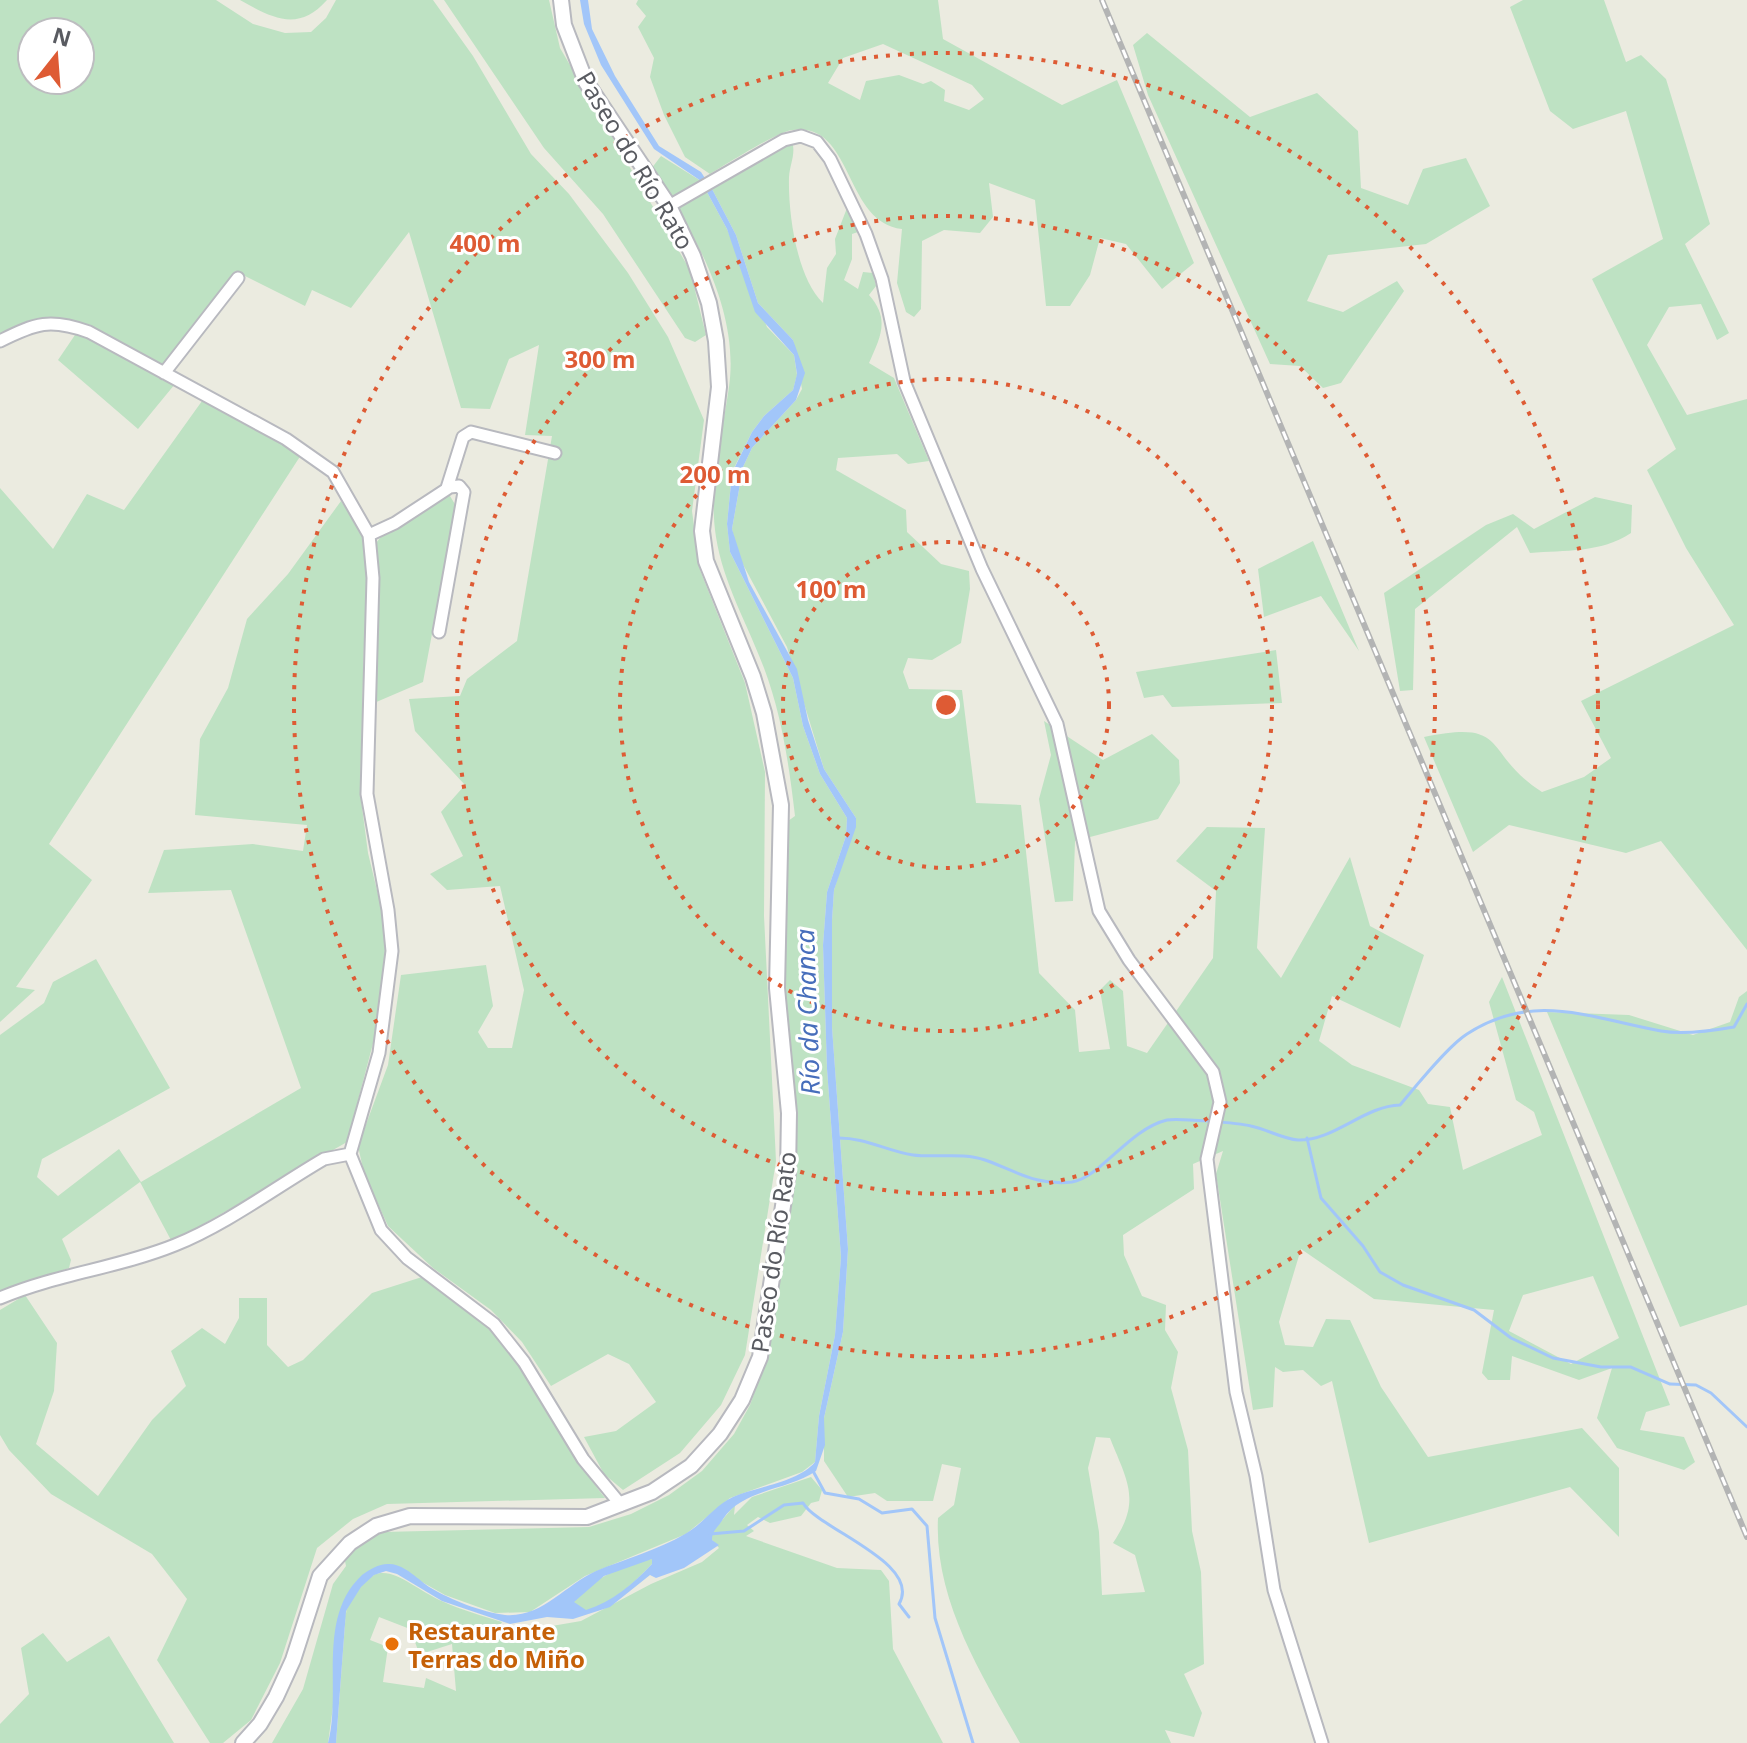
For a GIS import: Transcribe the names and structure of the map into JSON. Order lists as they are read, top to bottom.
{
  "streets": {
    "street": ["Paseo do Río Rato"]
  },
  "water": ["Río da Chanca"],
  "places": ["Restaurante Terras do Miño"],
  "north": "top",
  "rings": [
    "400 m",
    "300 m",
    "200 m",
    "100 m"
  ]
}
